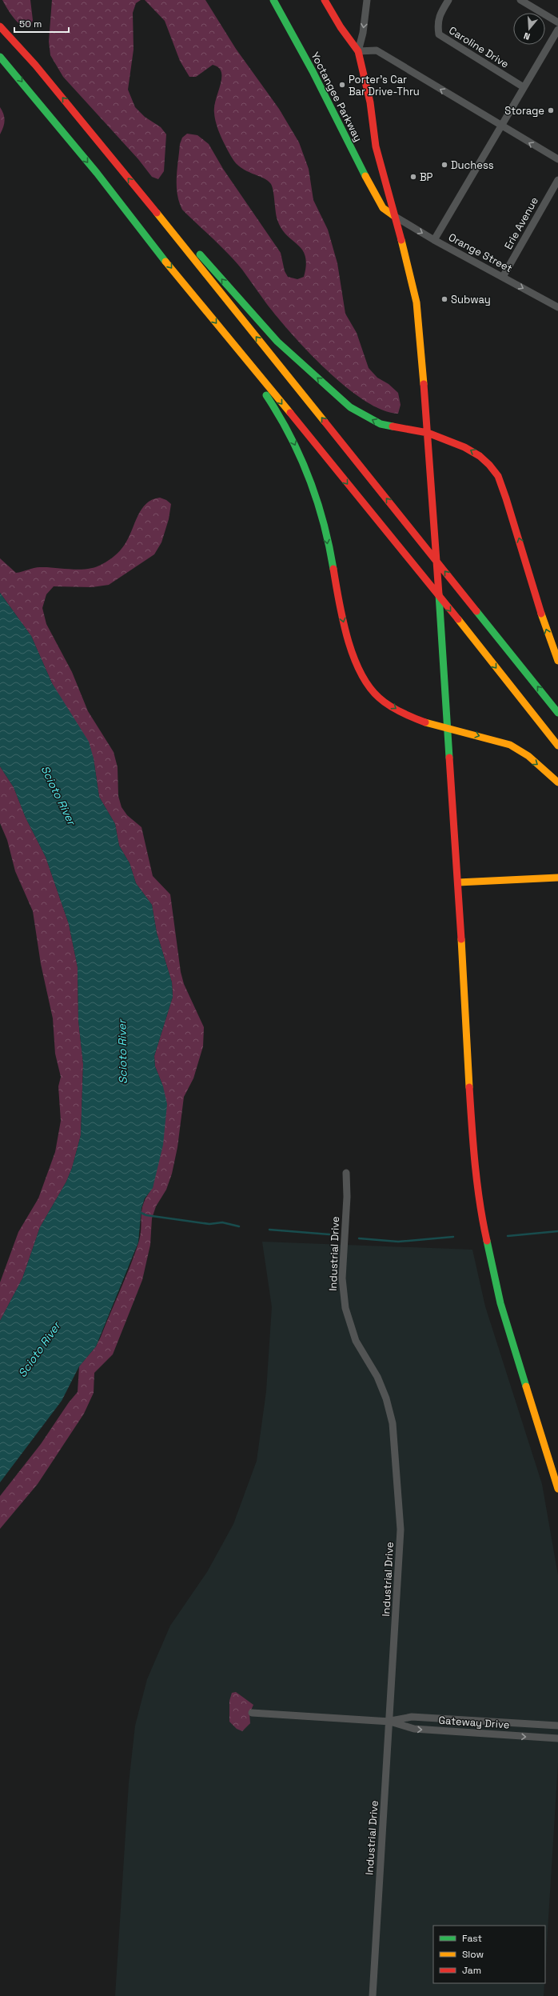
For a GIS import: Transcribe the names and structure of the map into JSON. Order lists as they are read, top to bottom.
{
  "streets": {
    "main road": ["Yoctangee Parkway"],
    "street": [
      "Caroline Drive",
      "Erie Avenue",
      "Orange Street",
      "Industrial Drive",
      "Gateway Drive"
    ]
  },
  "crossings": [
    ["Yoctangee Parkway", "Orange Street"],
    ["Erie Avenue", "Orange Street"],
    ["Industrial Drive", "Gateway Drive"]
  ],
  "one_way": ["Orange Street"],
  "water": ["Scioto River"],
  "places": [
    "Porter's Car Bar Drive-Thru",
    "Storage",
    "Duchess",
    "BP",
    "Subway"
  ],
  "legend": ["Fast", "Slow", "Jam"],
  "scale_bar": "50 m",
  "north": "bottom"
}
